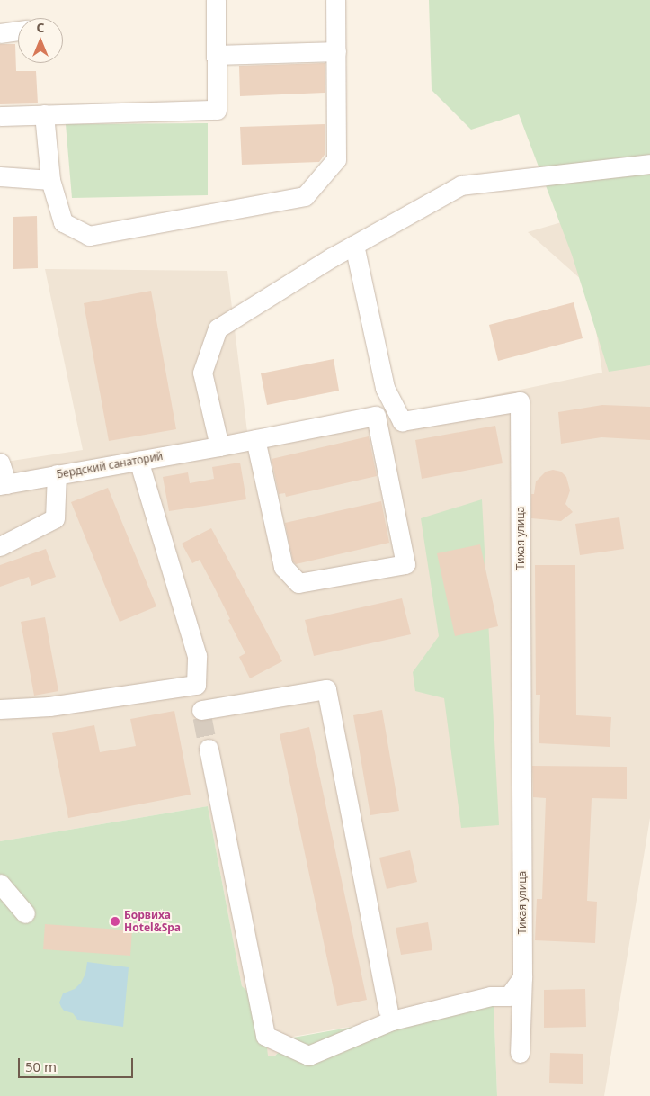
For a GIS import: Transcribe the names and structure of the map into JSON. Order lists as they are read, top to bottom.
{
  "streets": {
    "street": ["Бердский санаторий", "Тихая улица"]
  },
  "places": ["Борвиха Hotel&Spa"],
  "scale_bar": "50 m",
  "north": "top"
}
